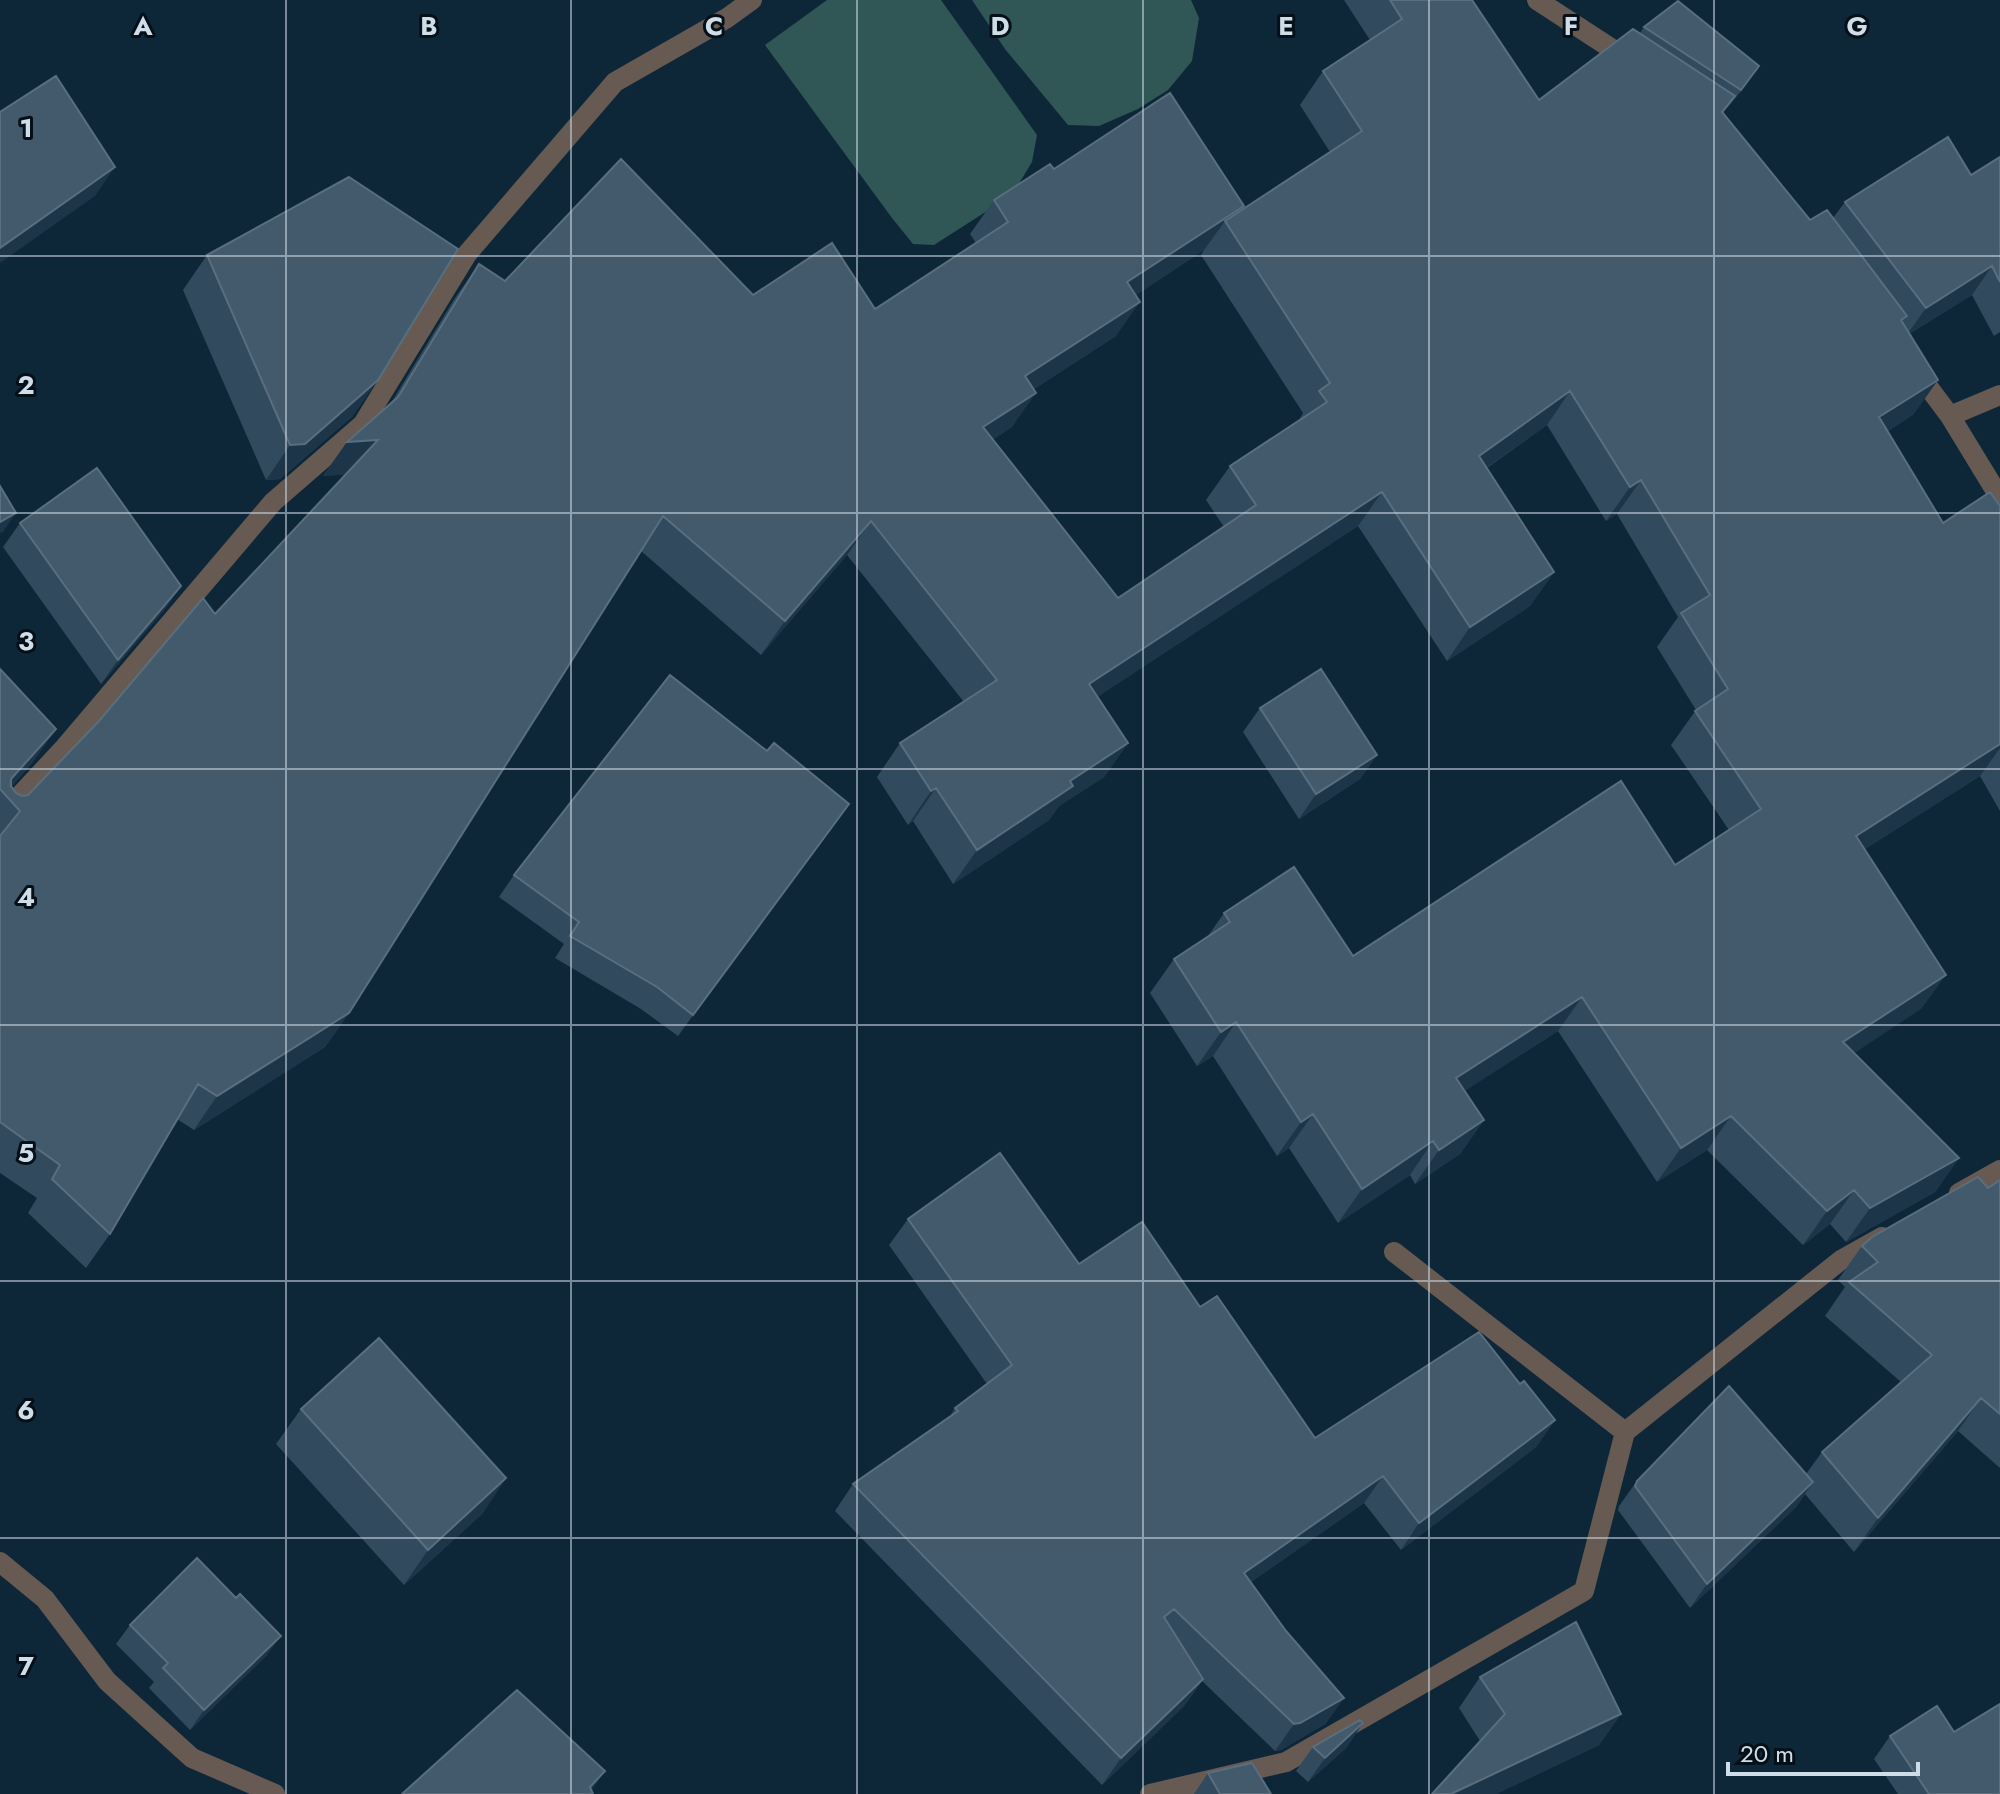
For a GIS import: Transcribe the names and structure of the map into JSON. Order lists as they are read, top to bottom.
{
  "scale_bar": "20 m",
  "grid": {
    "columns": [
      "A",
      "B",
      "C",
      "D",
      "E",
      "F",
      "G"
    ],
    "rows": [
      "1",
      "2",
      "3",
      "4",
      "5",
      "6",
      "7"
    ]
  }
}
